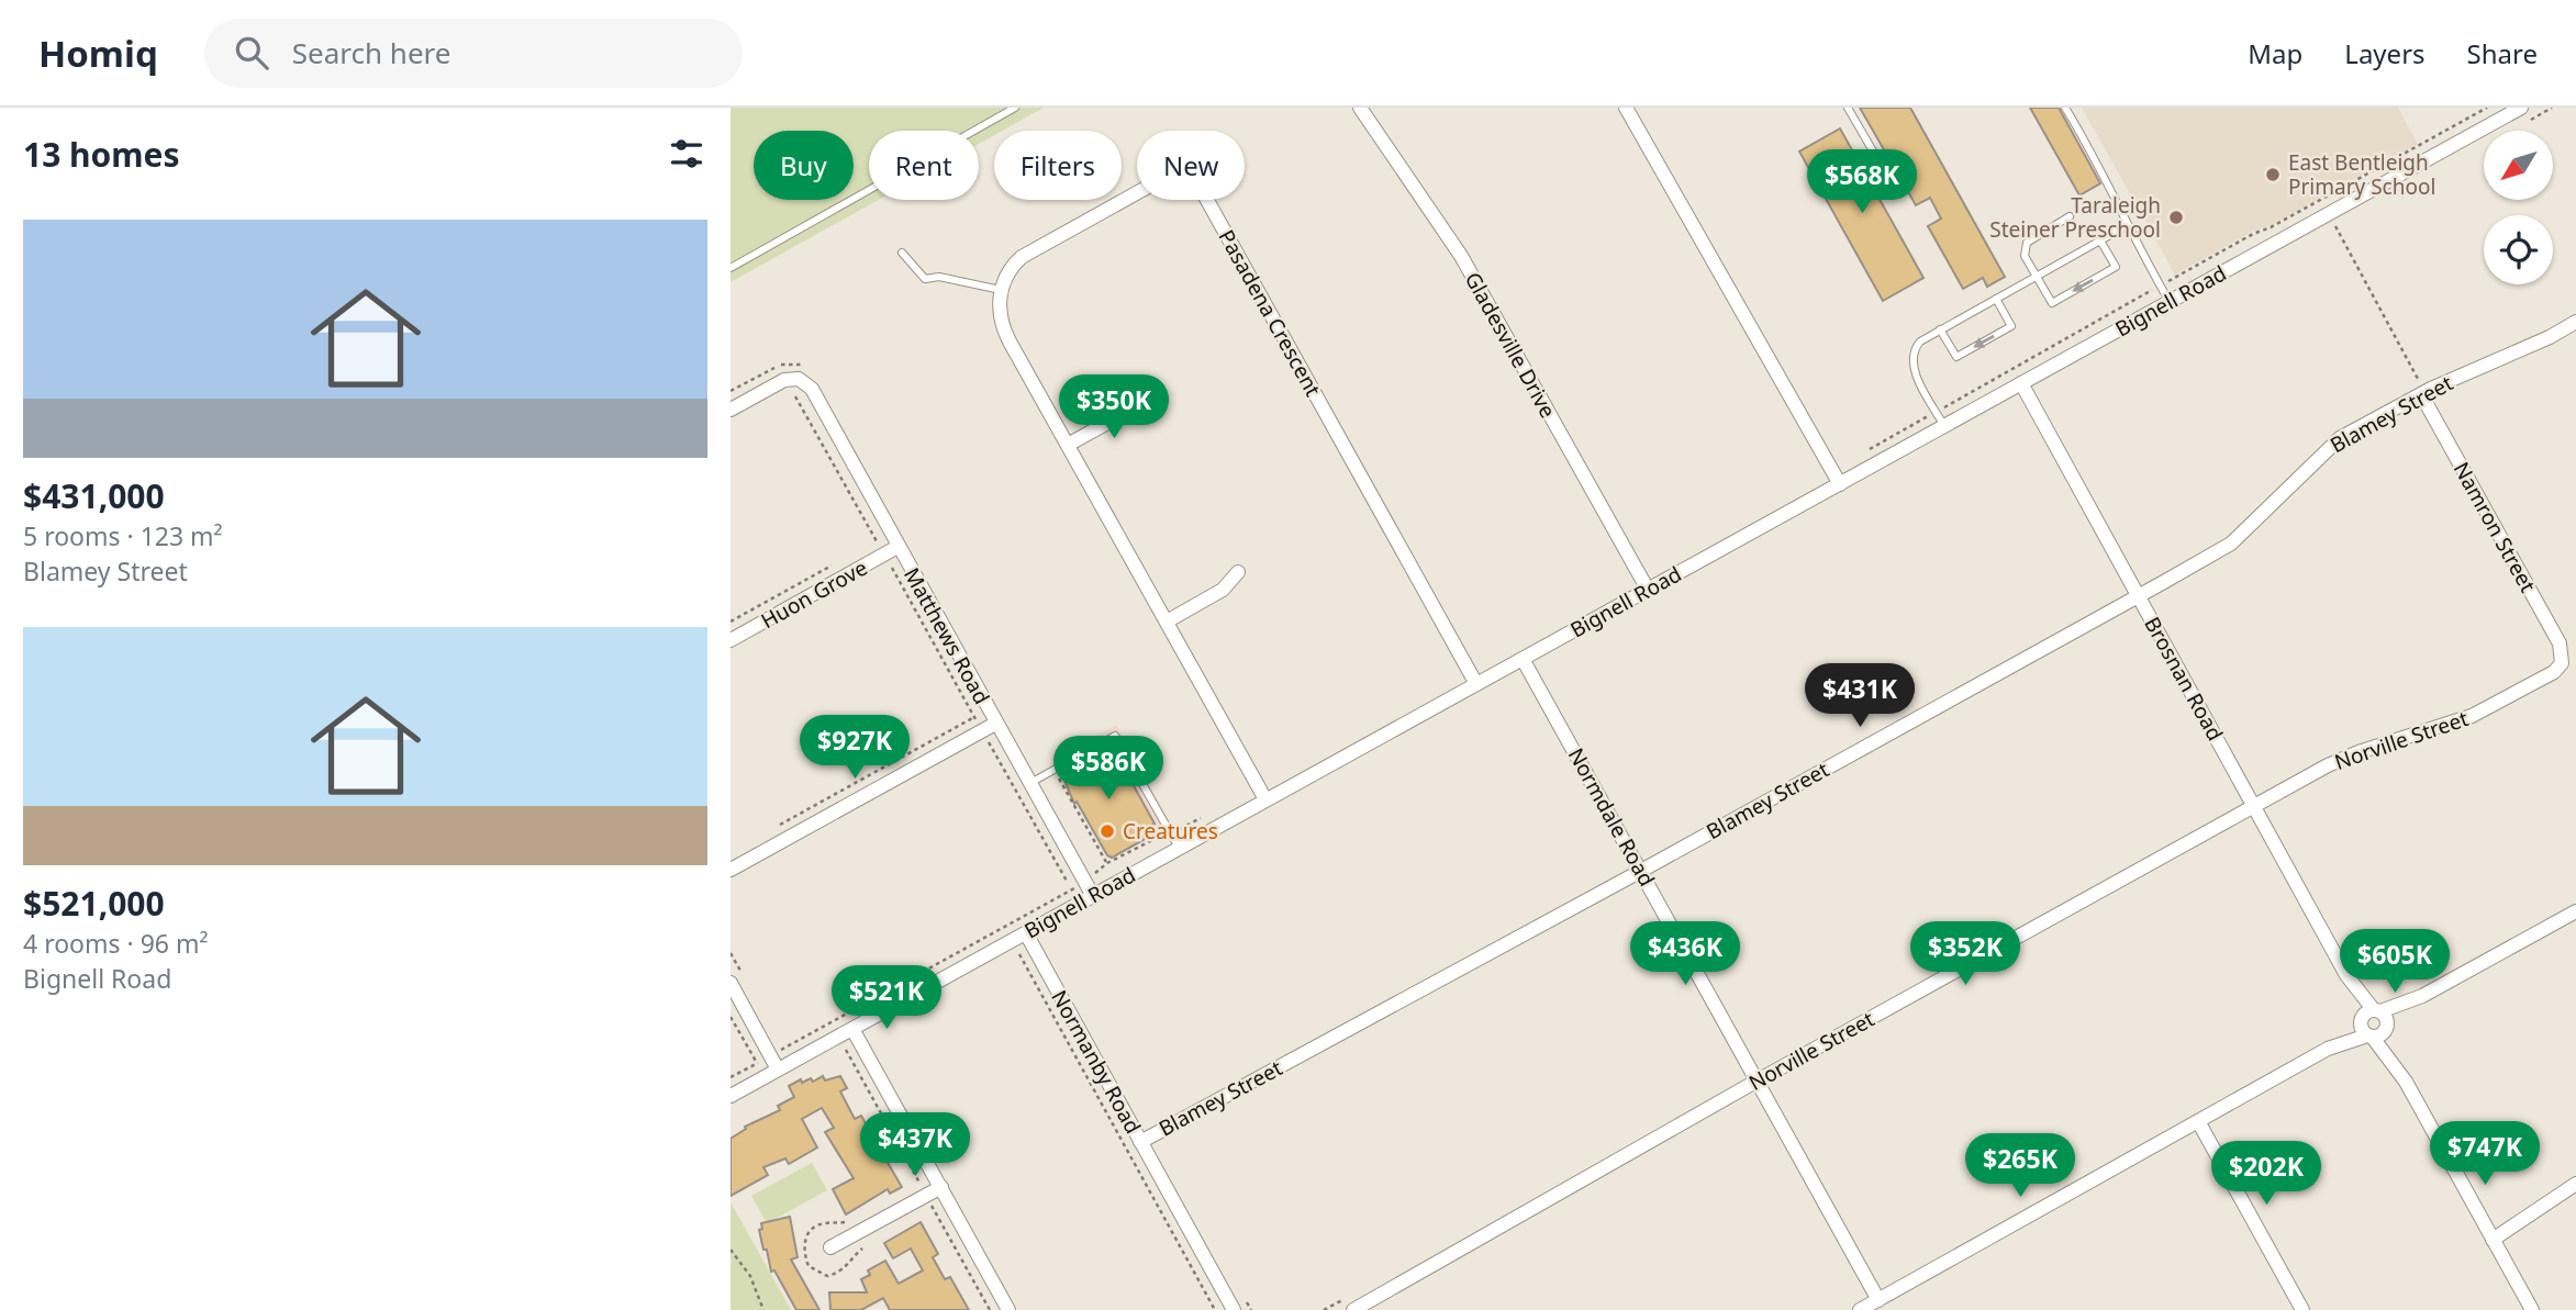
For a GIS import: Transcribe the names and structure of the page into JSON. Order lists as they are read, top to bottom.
{
  "streets": {
    "street": [
      "Bignell Road",
      "Pasadena Crescent",
      "Gladesville Drive",
      "Blamey Street",
      "Namron Street",
      "Huon Grove",
      "Matthews Road",
      "Brosnan Road",
      "Norville Street",
      "Normdale Road",
      "Normanby Road"
    ]
  },
  "crossings": [
    ["Bignell Road", "Pasadena Crescent"],
    ["Bignell Road", "Gladesville Drive"],
    ["Bignell Road", "Matthews Road"],
    ["Bignell Road", "Brosnan Road"],
    ["Bignell Road", "Normdale Road"],
    ["Bignell Road", "Normanby Road"],
    ["Blamey Street", "Namron Street"],
    ["Blamey Street", "Brosnan Road"],
    ["Blamey Street", "Normdale Road"],
    ["Blamey Street", "Normanby Road"],
    ["Namron Street", "Norville Street"],
    ["Huon Grove", "Matthews Road"],
    ["Brosnan Road", "Norville Street"],
    ["Norville Street", "Normdale Road"]
  ],
  "places": ["East Bentleigh Primary School", "Taraleigh Steiner Preschool", "Creatures"],
  "north": "bottom left",
  "page": {
    "header": "Homiq",
    "search": "Search here",
    "nav": ["Map", "Layers", "Share"],
    "heading": "13 homes",
    "chip": [
      "Buy",
      "Rent",
      "Filters",
      "New"
    ],
    "price": [
      "$568K",
      "$350K",
      "$431K",
      "$927K",
      "$586K",
      "$436K",
      "$352K",
      "$605K",
      "$521K",
      "$437K",
      "$747K",
      "$265K",
      "$202K"
    ],
    "list": [
      {
        "name": "$431,000",
        "note": "5 rooms · 123 m² · Blamey Street"
      },
      {
        "name": "$521,000",
        "note": "4 rooms · 96 m² · Bignell Road"
      }
    ]
  }
}
